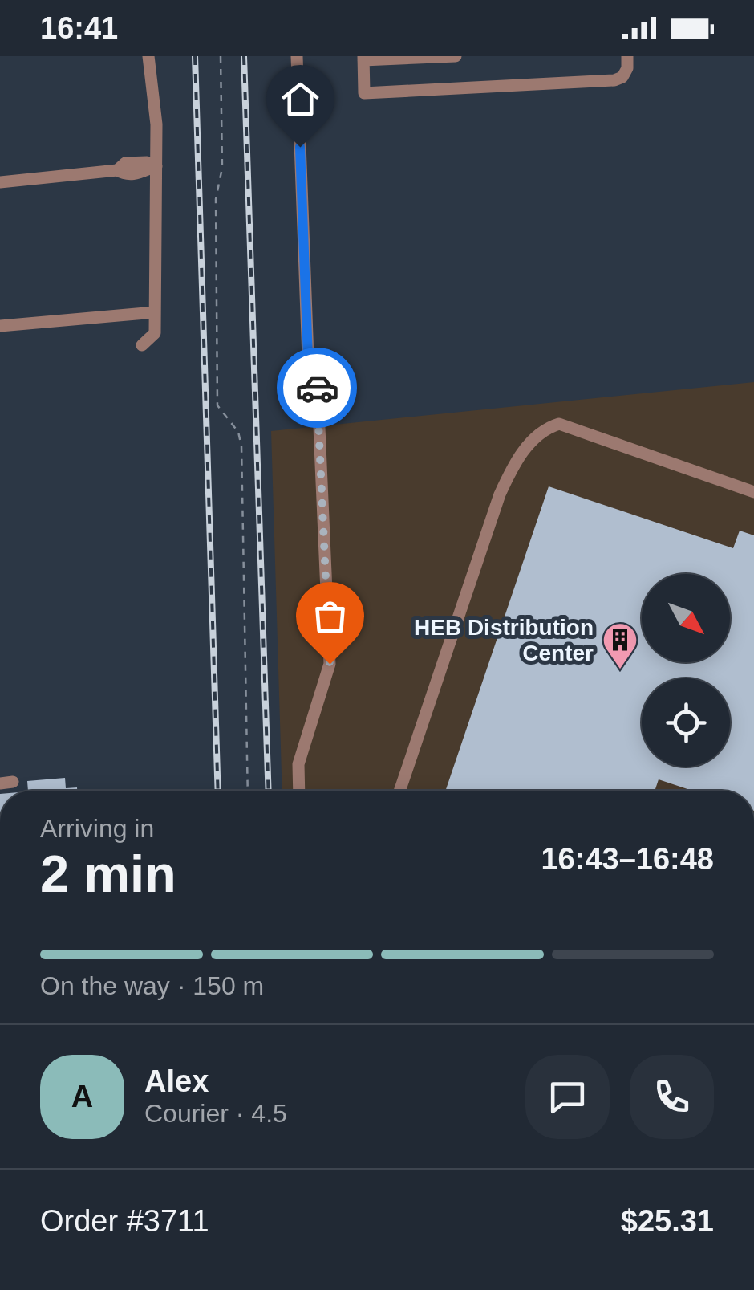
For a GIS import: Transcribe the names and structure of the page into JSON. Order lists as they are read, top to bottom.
{
  "places": {
    "building": ["HEB Distribution Center"]
  },
  "north": "bottom right",
  "page": {
    "status": "16:41",
    "heading": ["2 min", "Arriving in", "16:43–16:48"],
    "panel": [
      "Alex",
      "Courier · 4.5",
      "Order #3711",
      "$25.31"
    ],
    "bar": "On the way · 150 m",
    "round": "A"
  }
}
